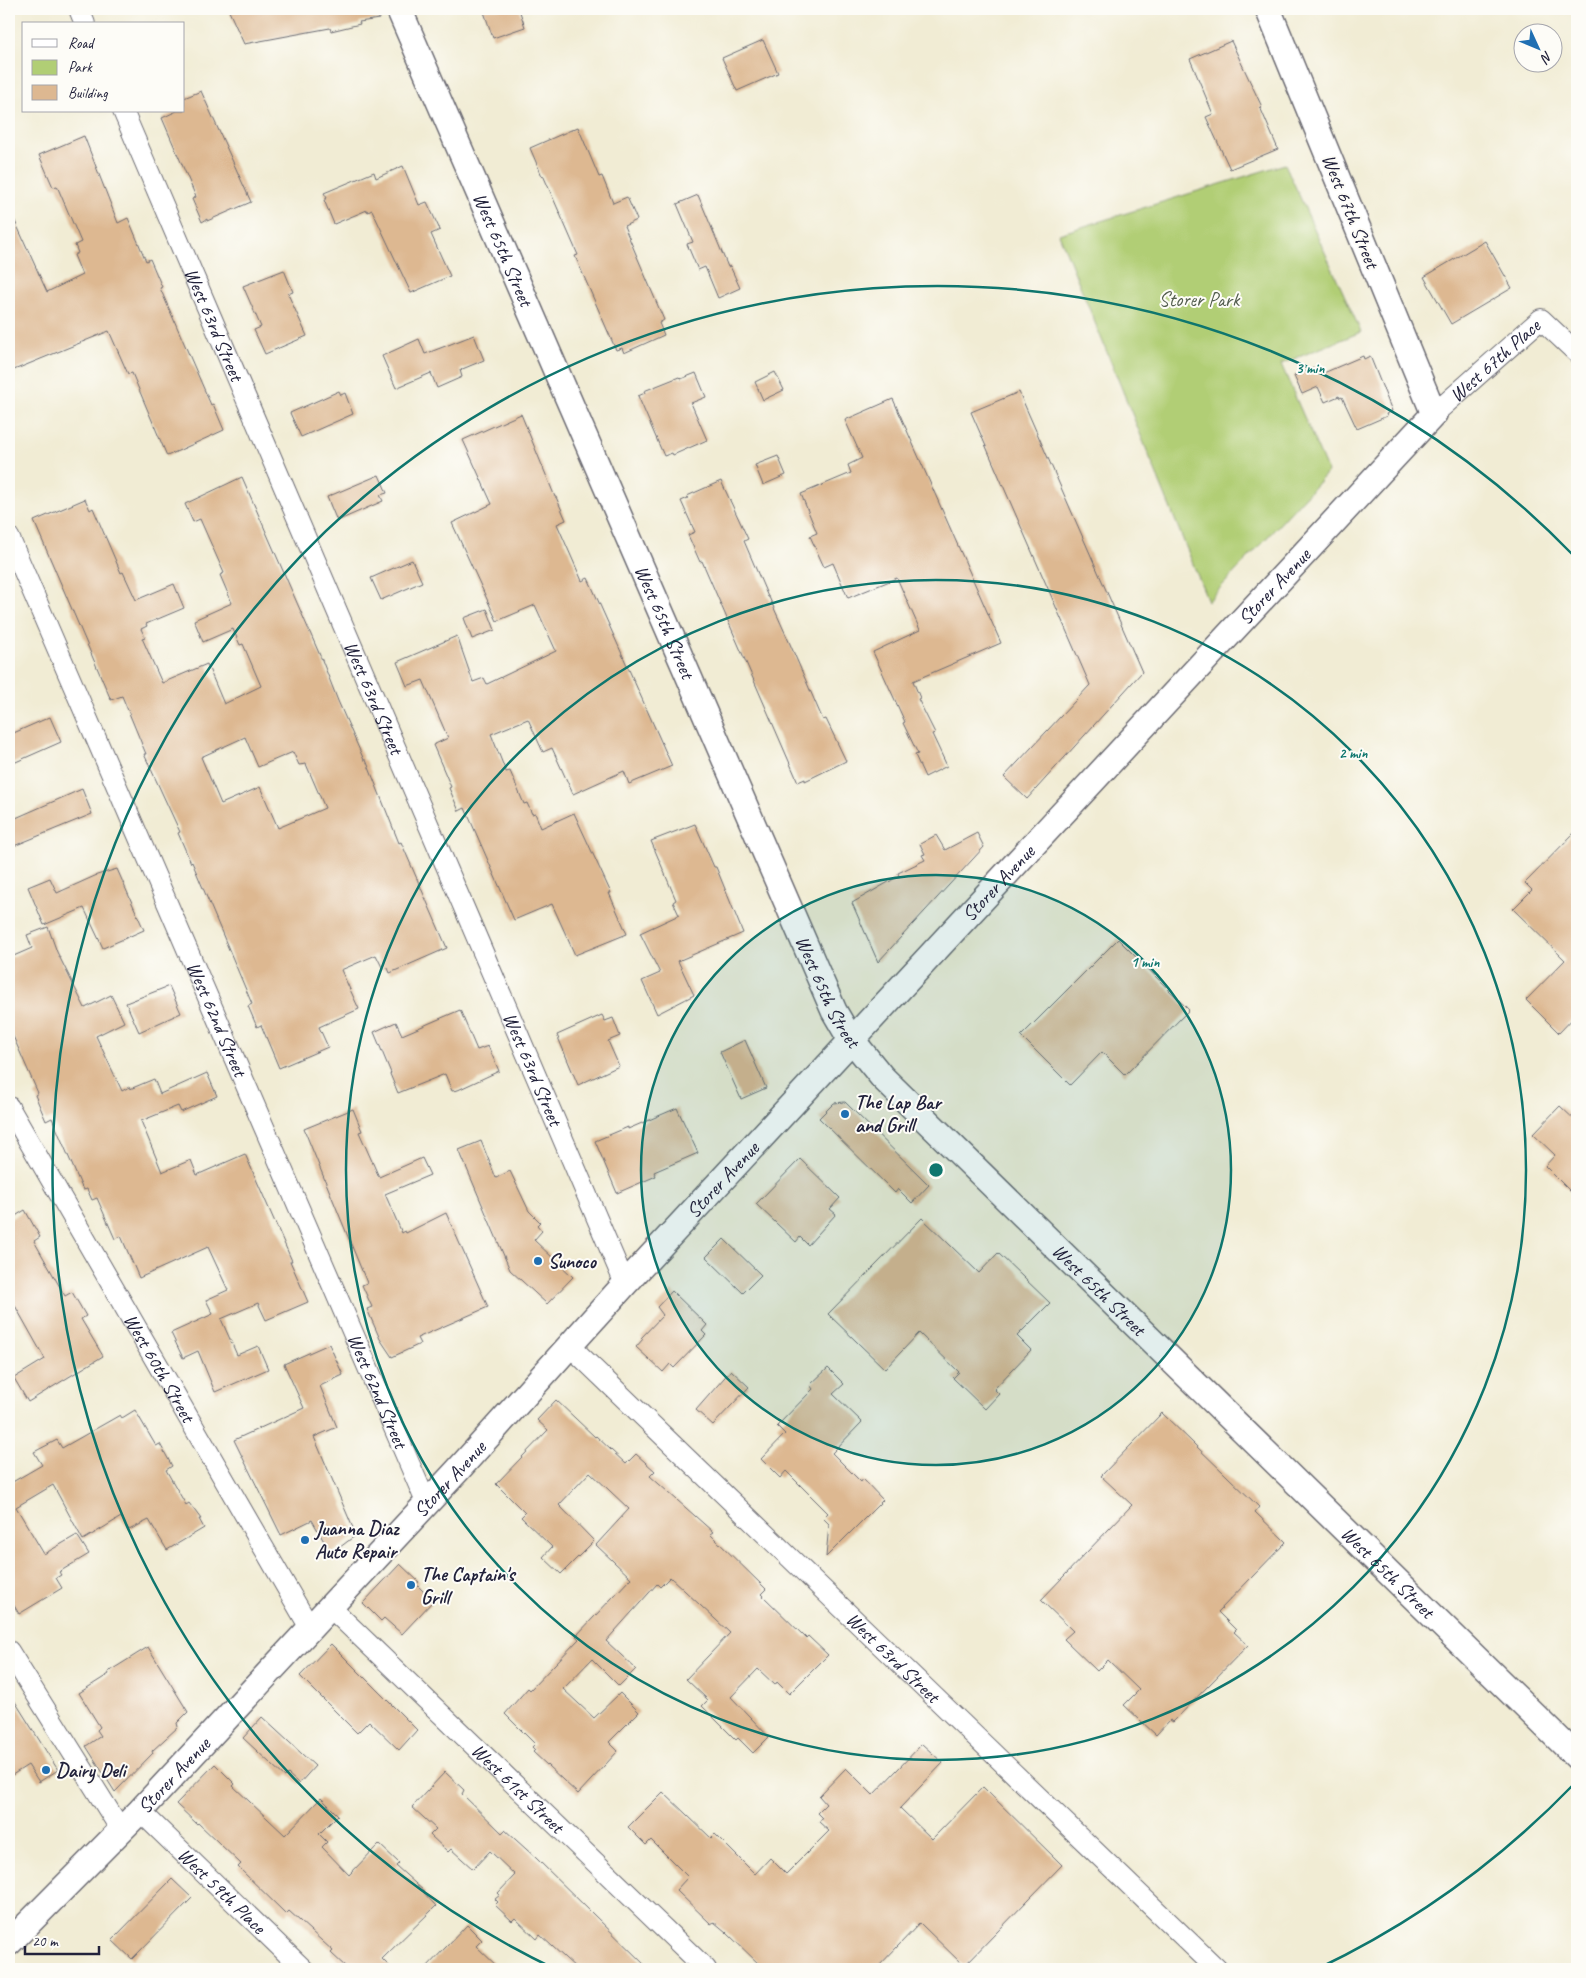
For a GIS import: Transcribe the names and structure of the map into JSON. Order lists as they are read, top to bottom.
{
  "streets": {
    "street": [
      "West 67th Street",
      "West 65th Street",
      "West 63rd Street",
      "West 67th Place",
      "Storer Avenue",
      "West 62nd Street",
      "West 60th Street",
      "West 61st Street",
      "West 59th Place"
    ]
  },
  "crossings": [
    ["West 67th Street", "West 67th Place"],
    ["West 67th Street", "Storer Avenue"],
    ["West 65th Street", "Storer Avenue"],
    ["West 63rd Street", "Storer Avenue"],
    ["West 67th Place", "Storer Avenue"],
    ["Storer Avenue", "West 62nd Street"],
    ["Storer Avenue", "West 60th Street"],
    ["Storer Avenue", "West 61st Street"],
    ["Storer Avenue", "West 59th Place"]
  ],
  "parks": ["Storer Park"],
  "places": [
    "The Lap Bar and Grill",
    "Sunoco",
    "Juanna Diaz Auto Repair",
    "The Captain's Grill",
    "Dairy Deli"
  ],
  "legend": ["Road", "Park", "Building"],
  "scale_bar": "20 m",
  "north": "bottom right",
  "rings": ["3 min", "2 min", "1 min"]
}
